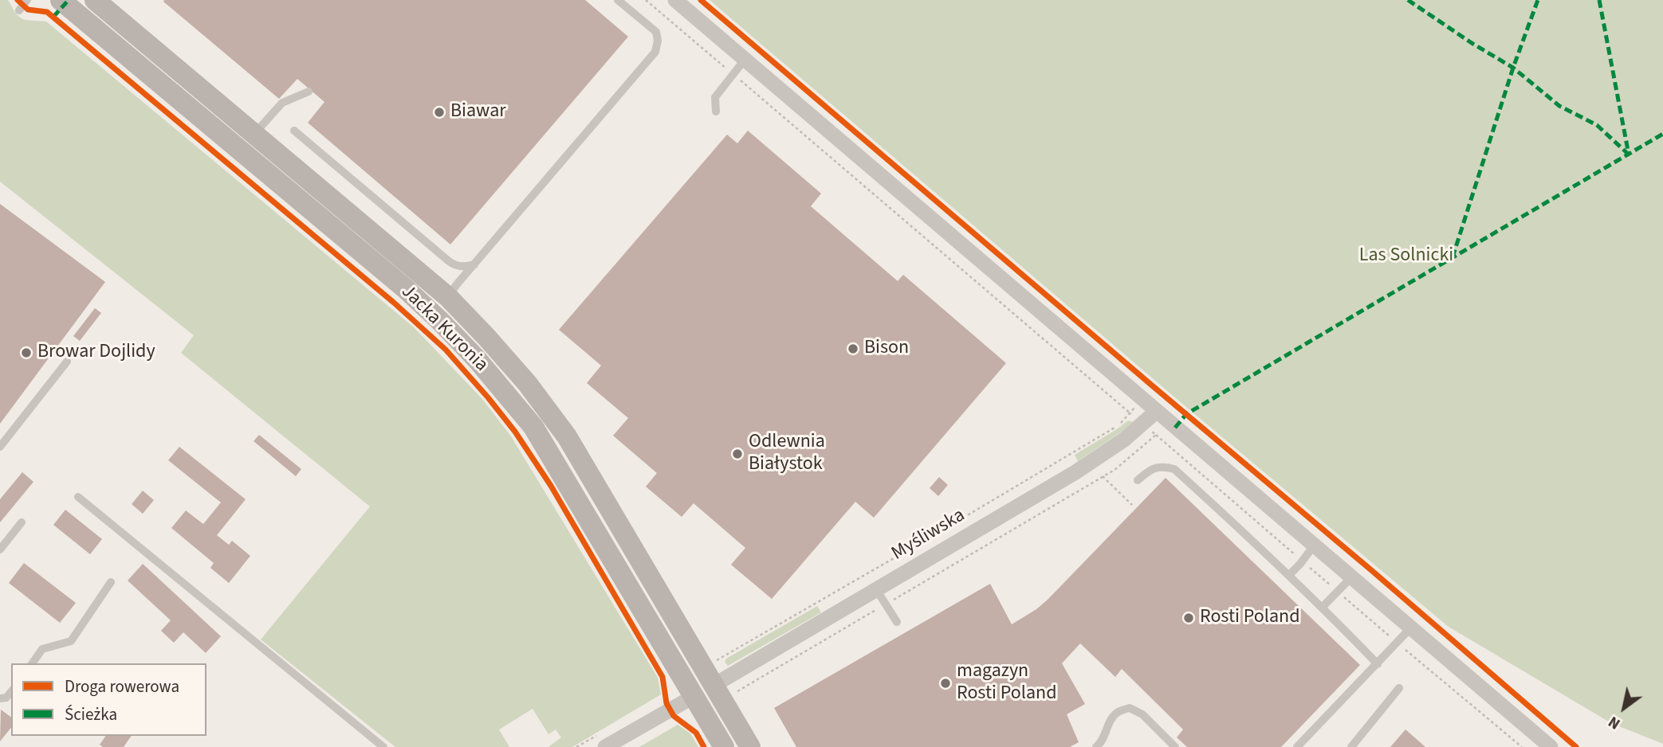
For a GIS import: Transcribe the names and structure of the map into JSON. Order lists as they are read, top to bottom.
{
  "streets": {
    "main road": ["Jacka Kuronia"],
    "street": ["Myśliwska"]
  },
  "crossings": [
    ["Jacka Kuronia", "Myśliwska"]
  ],
  "parks": ["Las Solnicki"],
  "places": [
    "Biawar",
    "Bison",
    "Browar Dojlidy",
    "Odlewnia Białystok",
    "Rosti Poland",
    "magazyn Rosti Poland"
  ],
  "legend": ["Droga rowerowa", "Ścieżka"],
  "north": "bottom left"
}
